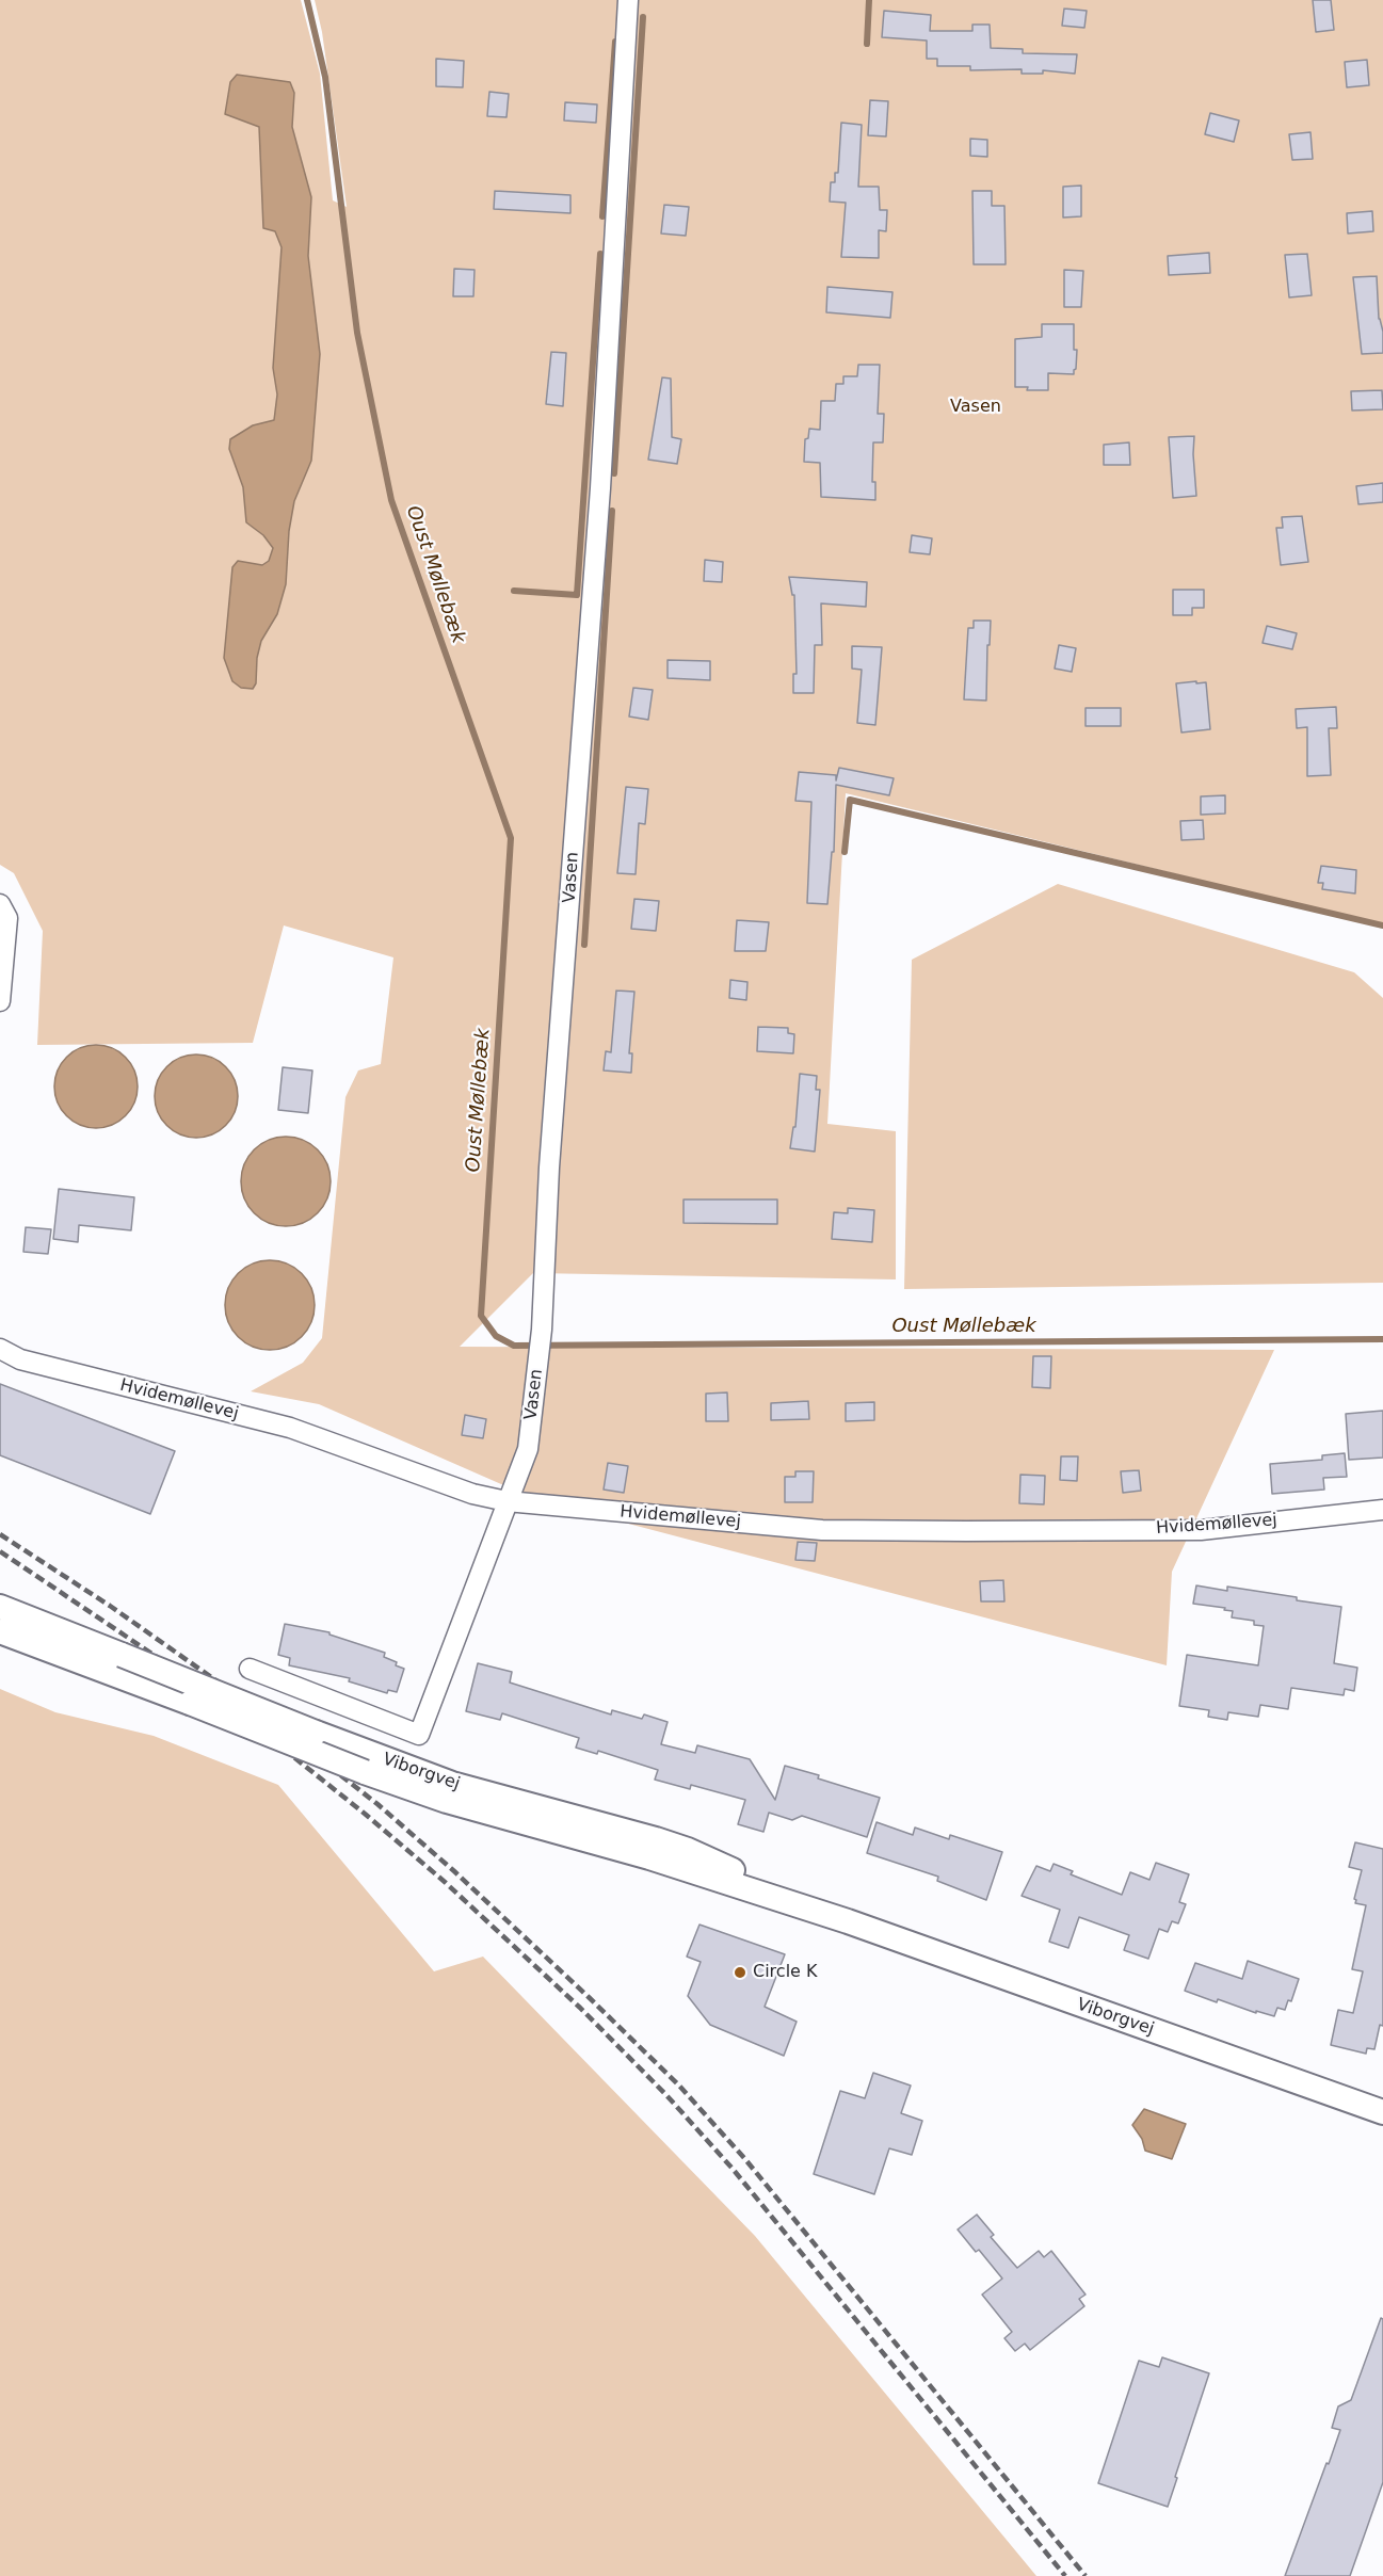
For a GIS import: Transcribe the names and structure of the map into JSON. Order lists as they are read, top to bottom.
{
  "streets": {
    "street": ["Vasen", "Hvidemøllevej", "Viborgvej"]
  },
  "crossings": [
    ["Vasen", "Hvidemøllevej"],
    ["Vasen", "Viborgvej"]
  ],
  "water": ["Oust Møllebæk"],
  "parks": ["Vasen"],
  "places": ["Circle K"]
}
